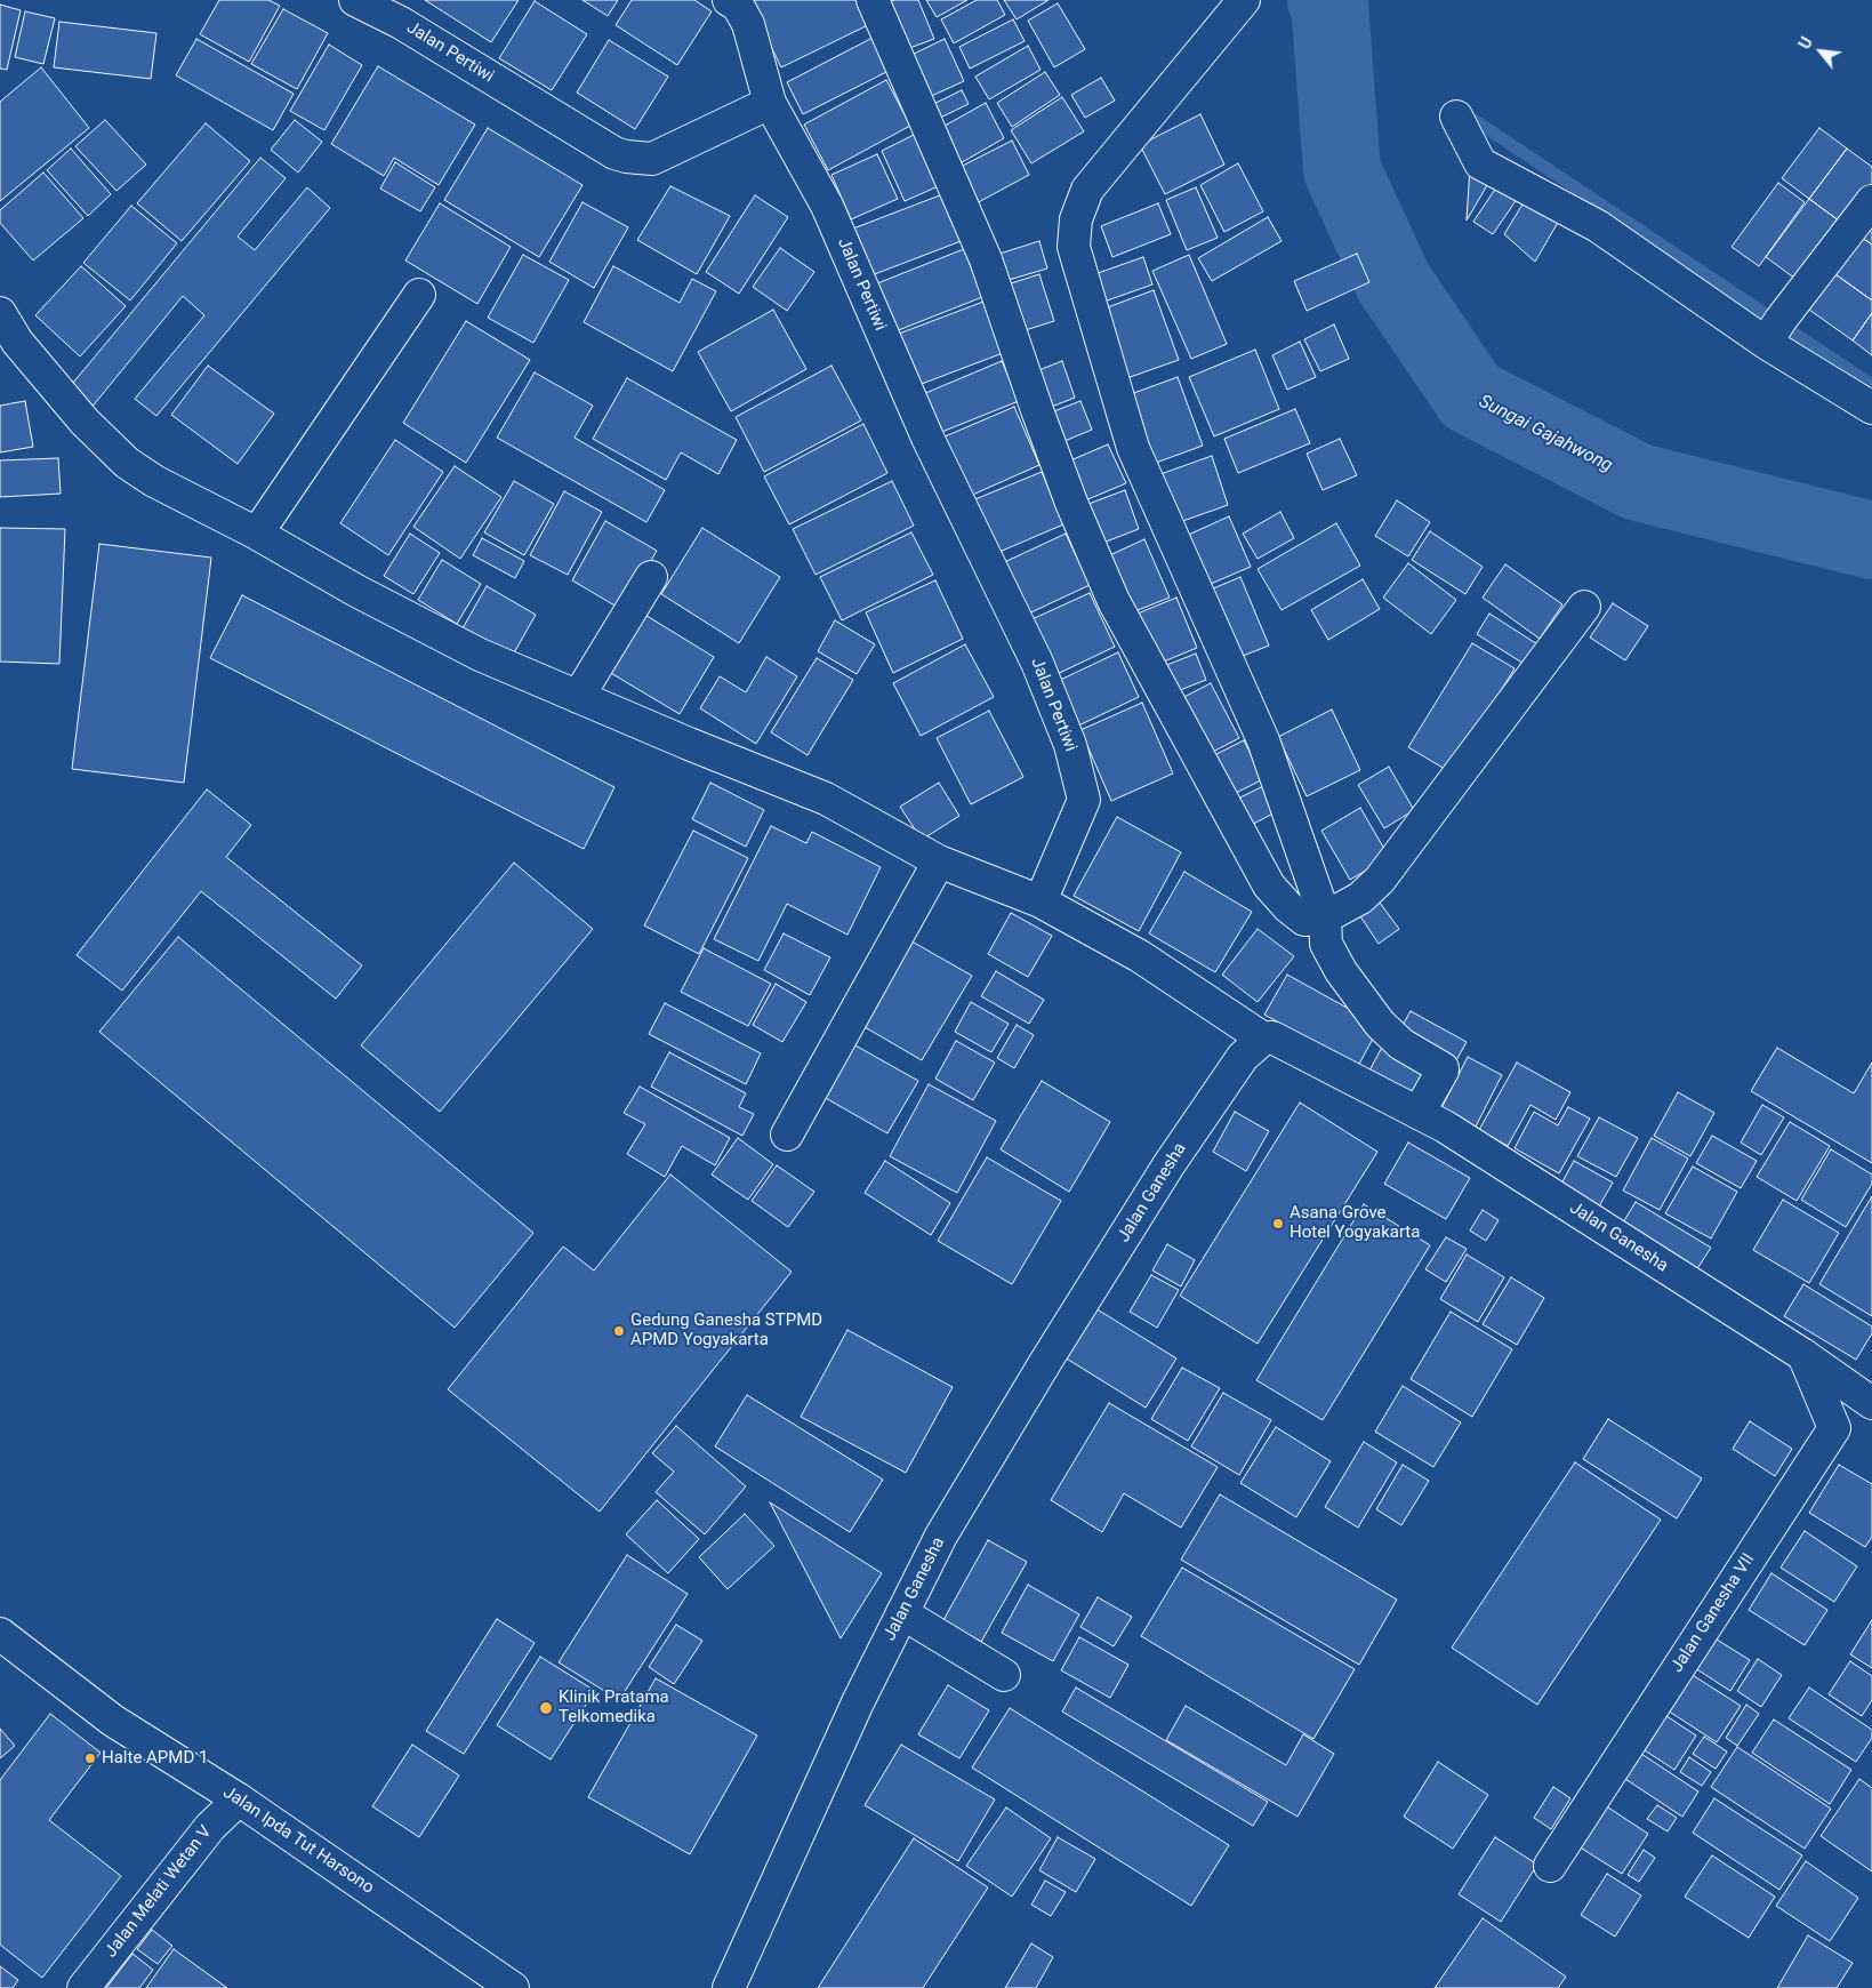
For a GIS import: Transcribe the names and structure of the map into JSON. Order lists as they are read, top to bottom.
{
  "streets": {
    "street": [
      "Jalan Pertiwi",
      "Jalan Ganesha",
      "Jalan Ganesha VII",
      "Jalan Ipda Tut Harsono",
      "Jalan Melati Wetan V"
    ]
  },
  "crossings": [
    ["Jalan Ganesha", "Jalan Ganesha VII"],
    ["Jalan Ipda Tut Harsono", "Jalan Melati Wetan V"]
  ],
  "water": ["Sungai Gajahwong"],
  "places": [
    "Asana Grove Hotel Yogyakarta",
    "Gedung Ganesha STPMD APMD Yogyakarta",
    "Klinik Pratama Telkomedika",
    "Halte APMD 1"
  ],
  "north": "top left"
}
